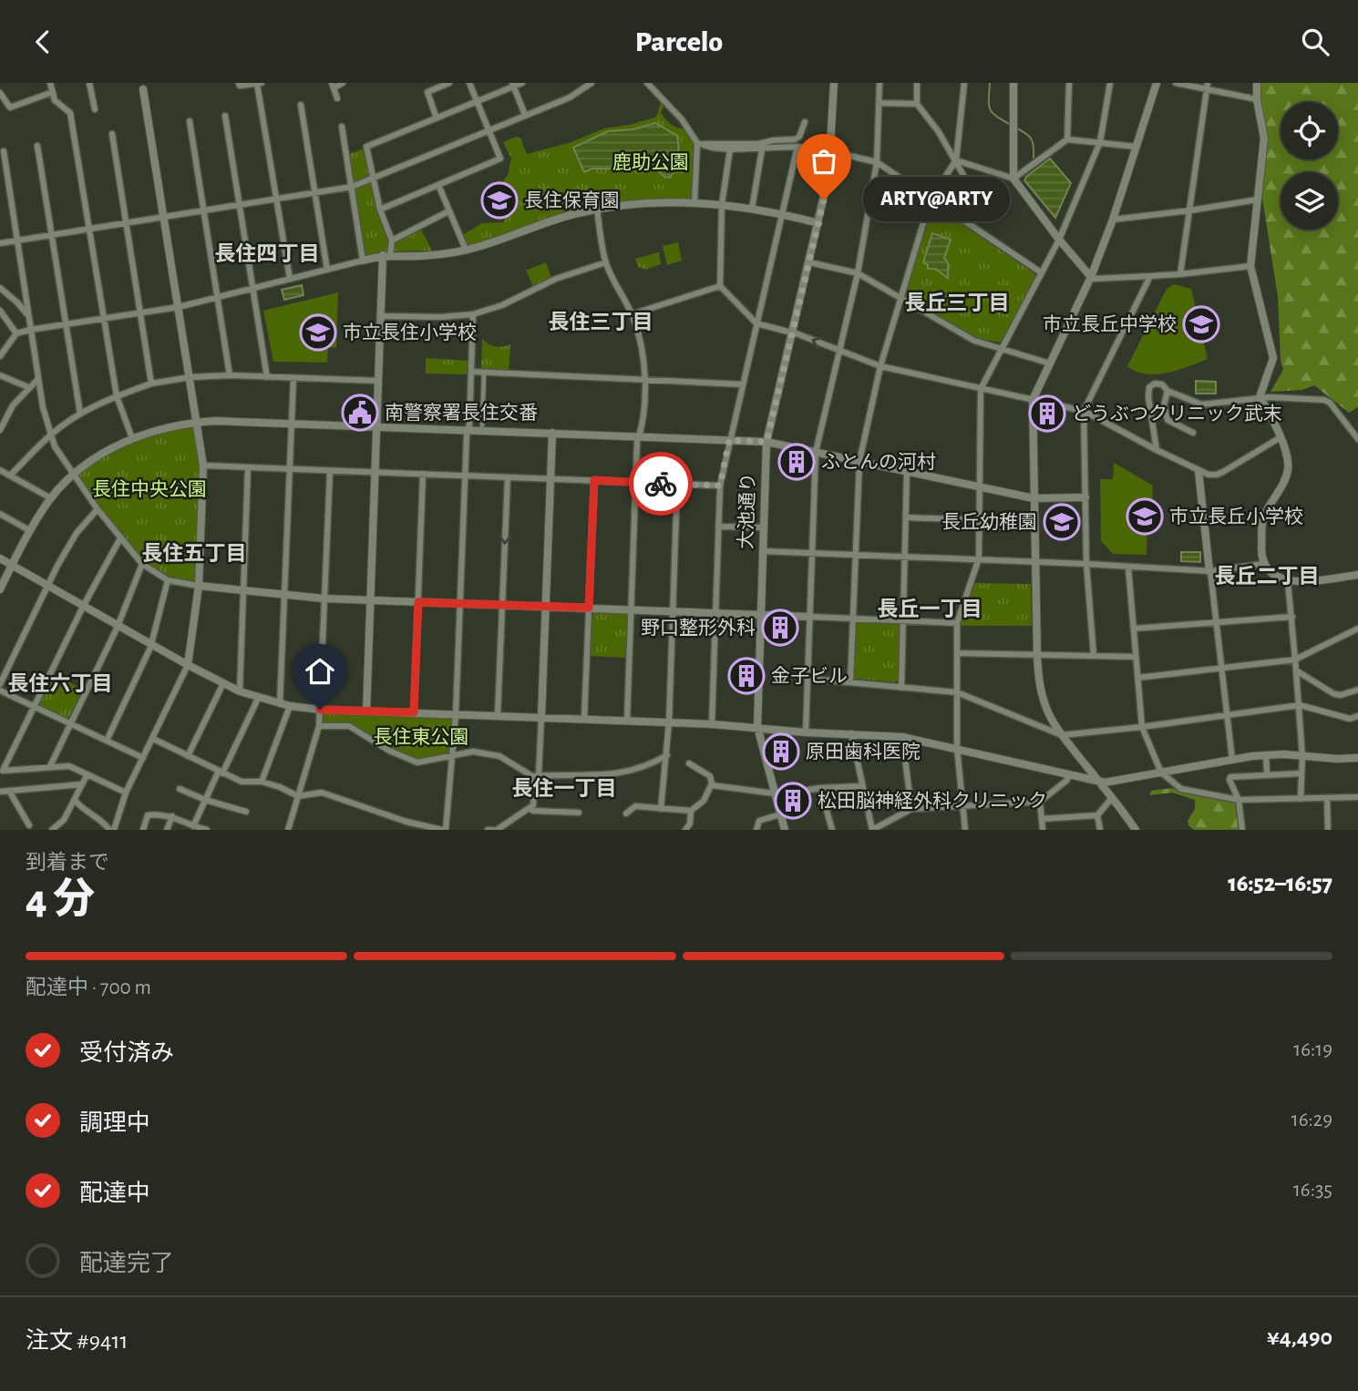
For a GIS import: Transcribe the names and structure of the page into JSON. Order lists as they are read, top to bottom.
{
  "streets": {
    "street": ["大池通り"]
  },
  "districts": [
    "長住四丁目",
    "長丘三丁目",
    "長住三丁目",
    "長住五丁目",
    "長丘二丁目",
    "長丘一丁目",
    "長住六丁目",
    "長住一丁目"
  ],
  "parks": ["鹿助公園", "長住中央公園", "長住東公園"],
  "places": {
    "other": ["ARTY@ARTY"],
    "school or university": [
      "長住保育園",
      "市立長丘中学校",
      "市立長住小学校",
      "市立長丘小学校",
      "長丘幼稚園"
    ],
    "public building": ["南警察署長住交番"],
    "building": [
      "どうぶつクリニック武末",
      "ふとんの河村",
      "野口整形外科",
      "金子ビル",
      "原田歯科医院",
      "松田脳神経外科クリニック"
    ]
  },
  "page": {
    "header": "Parcelo",
    "bubble": "ARTY@ARTY",
    "heading": ["4 分", "到着まで", "16:52–16:57"],
    "panel": ["注文 #9411", "¥4,490"],
    "bar": "配達中 · 700 m",
    "list": [
      ["受付済み", "16:19"],
      ["調理中", "16:29"],
      ["配達中", "16:35"],
      "配達完了"
    ]
  }
}
